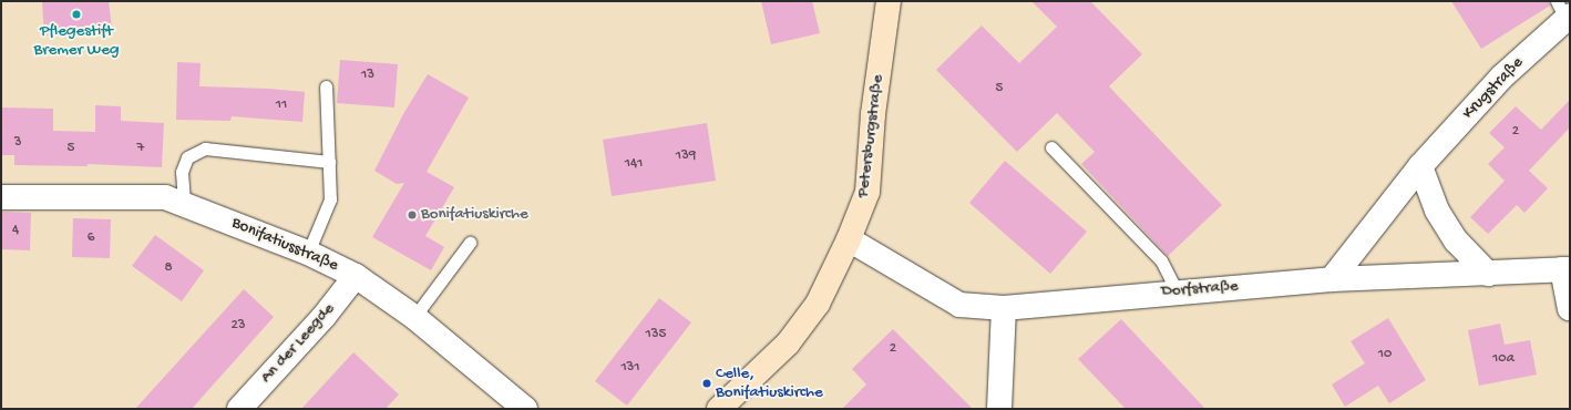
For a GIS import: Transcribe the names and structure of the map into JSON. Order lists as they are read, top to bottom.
{
  "streets": {
    "main road": ["Petersburgstraße"],
    "street": [
      "Krugstraße",
      "Bonifatiusstraße",
      "Dorfstraße",
      "An der Leegde"
    ]
  },
  "crossings": [
    ["Krugstraße", "Dorfstraße"],
    ["Petersburgstraße", "Dorfstraße"],
    ["Bonifatiusstraße", "An der Leegde"]
  ],
  "places": ["Pflegestift Bremer Weg", "Bonifatiuskirche", "Celle, Bonifatiuskirche"],
  "house_numbers": [
    "13",
    "5",
    "11",
    "2",
    "3",
    "5",
    "7",
    "139",
    "141",
    "4",
    "6",
    "8",
    "23",
    "135",
    "2",
    "10",
    "10a",
    "131"
  ]
}
